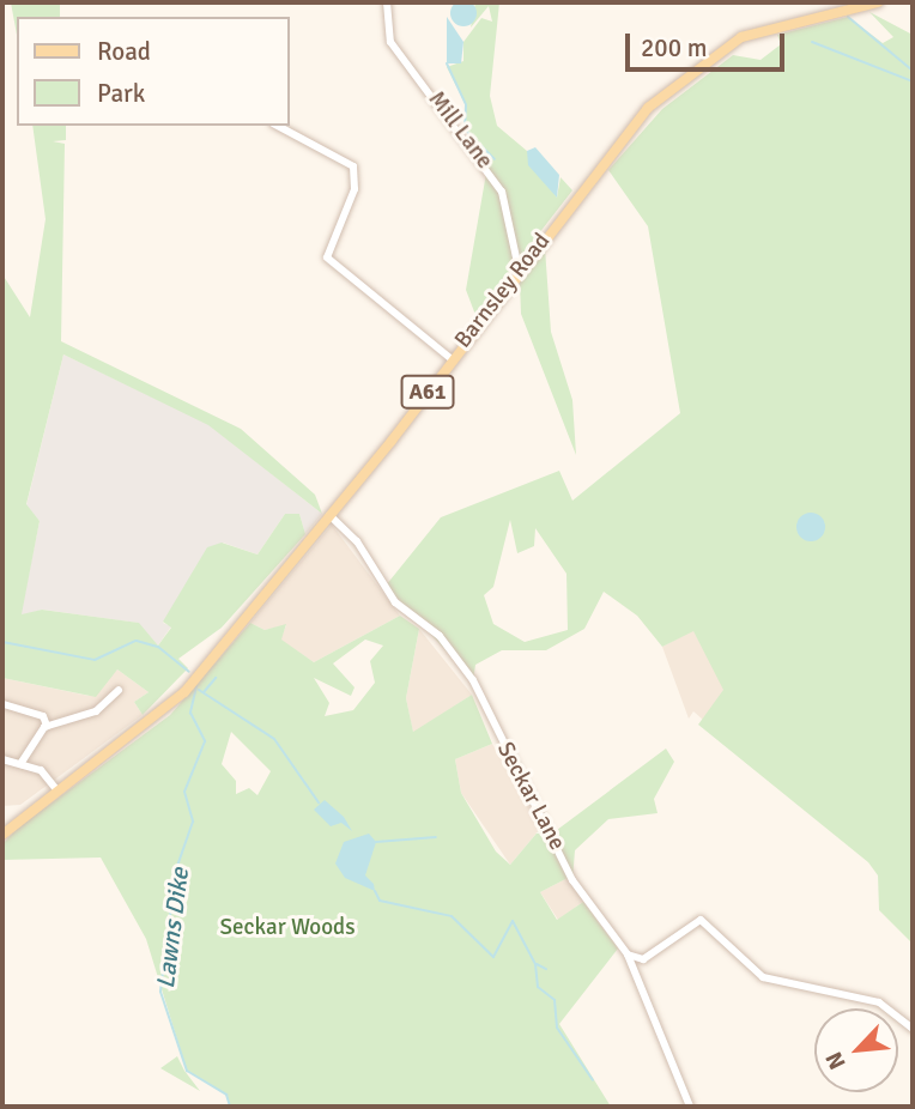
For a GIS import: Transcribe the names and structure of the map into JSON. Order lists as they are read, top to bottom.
{
  "streets": {
    "main road": ["Barnsley Road", "A61"],
    "street": ["Mill Lane", "Seckar Lane"]
  },
  "crossings": [
    ["Mill Lane", "Barnsley Road"],
    ["Barnsley Road", "Seckar Lane"]
  ],
  "water": ["Lawns Dike"],
  "parks": ["Seckar Woods"],
  "legend": ["Road", "Park"],
  "scale_bar": "200 m",
  "north": "bottom left"
}
